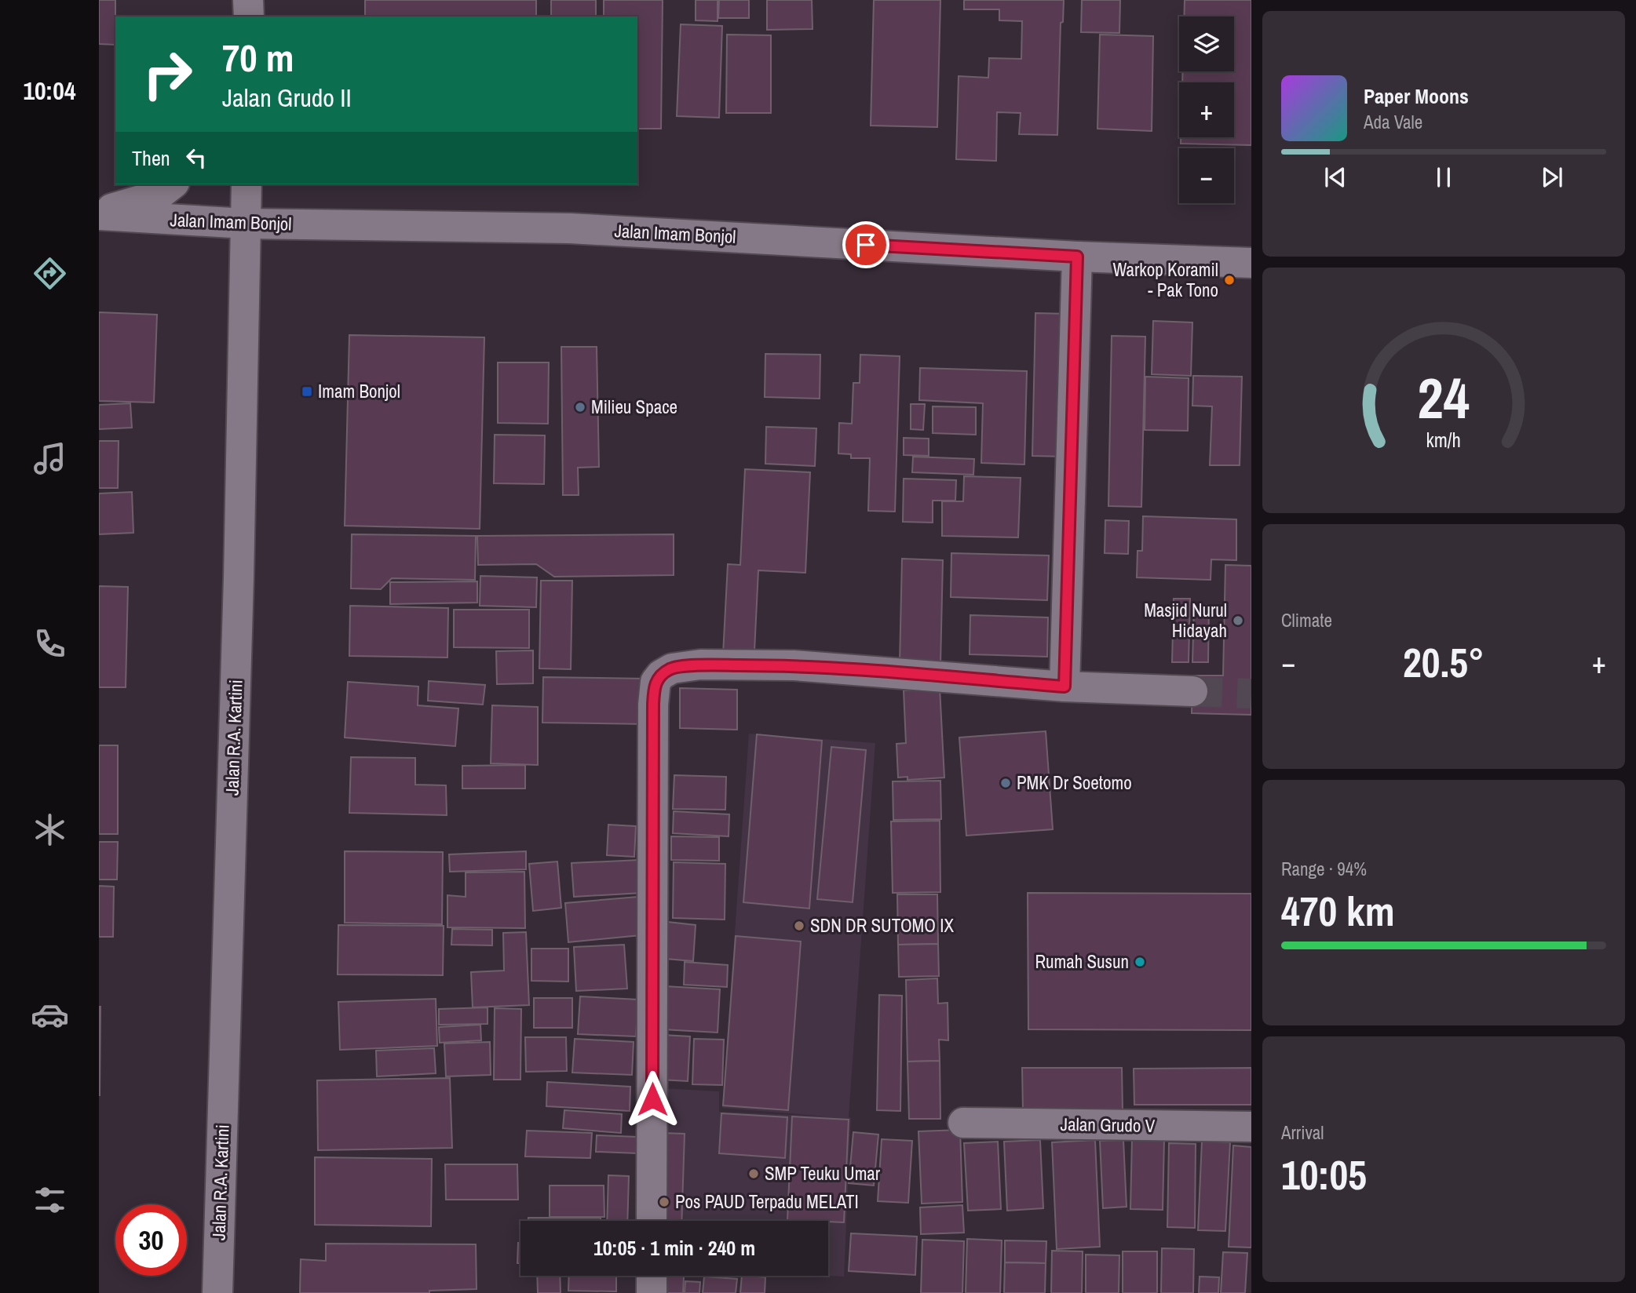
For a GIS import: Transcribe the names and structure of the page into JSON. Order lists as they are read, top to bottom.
{
  "streets": {
    "street": ["Jalan Imam Bonjol", "Jalan R.A. Kartini", "Jalan Grudo V"]
  },
  "crossings": [
    ["Jalan Imam Bonjol", "Jalan R.A. Kartini"]
  ],
  "places": {
    "other": [
      "Warkop Koramil - Pak Tono",
      "Milieu Space",
      "Masjid Nurul Hidayah",
      "PMK Dr Soetomo",
      "SDN DR SUTOMO IX",
      "Rumah Susun",
      "SMP Teuku Umar",
      "Pos PAUD Terpadu MELATI"
    ],
    "transit": ["Imam Bonjol"]
  },
  "page": {
    "tabs": "10:04",
    "map_buttons": ["+", "−"],
    "turn": ["70 m", "Jalan Grudo II"],
    "song": ["Paper Moons", "Ada Vale"],
    "then": "Then",
    "tile": [
      "Climate",
      ["Range · 94%", "470 km"],
      ["Arrival", "10:05"]
    ],
    "heat": ["−", "20.5°", "+"],
    "limit": "30",
    "trip": "10:05 · 1 min · 240 m",
    "gauge": ["24", "km/h"]
  }
}
